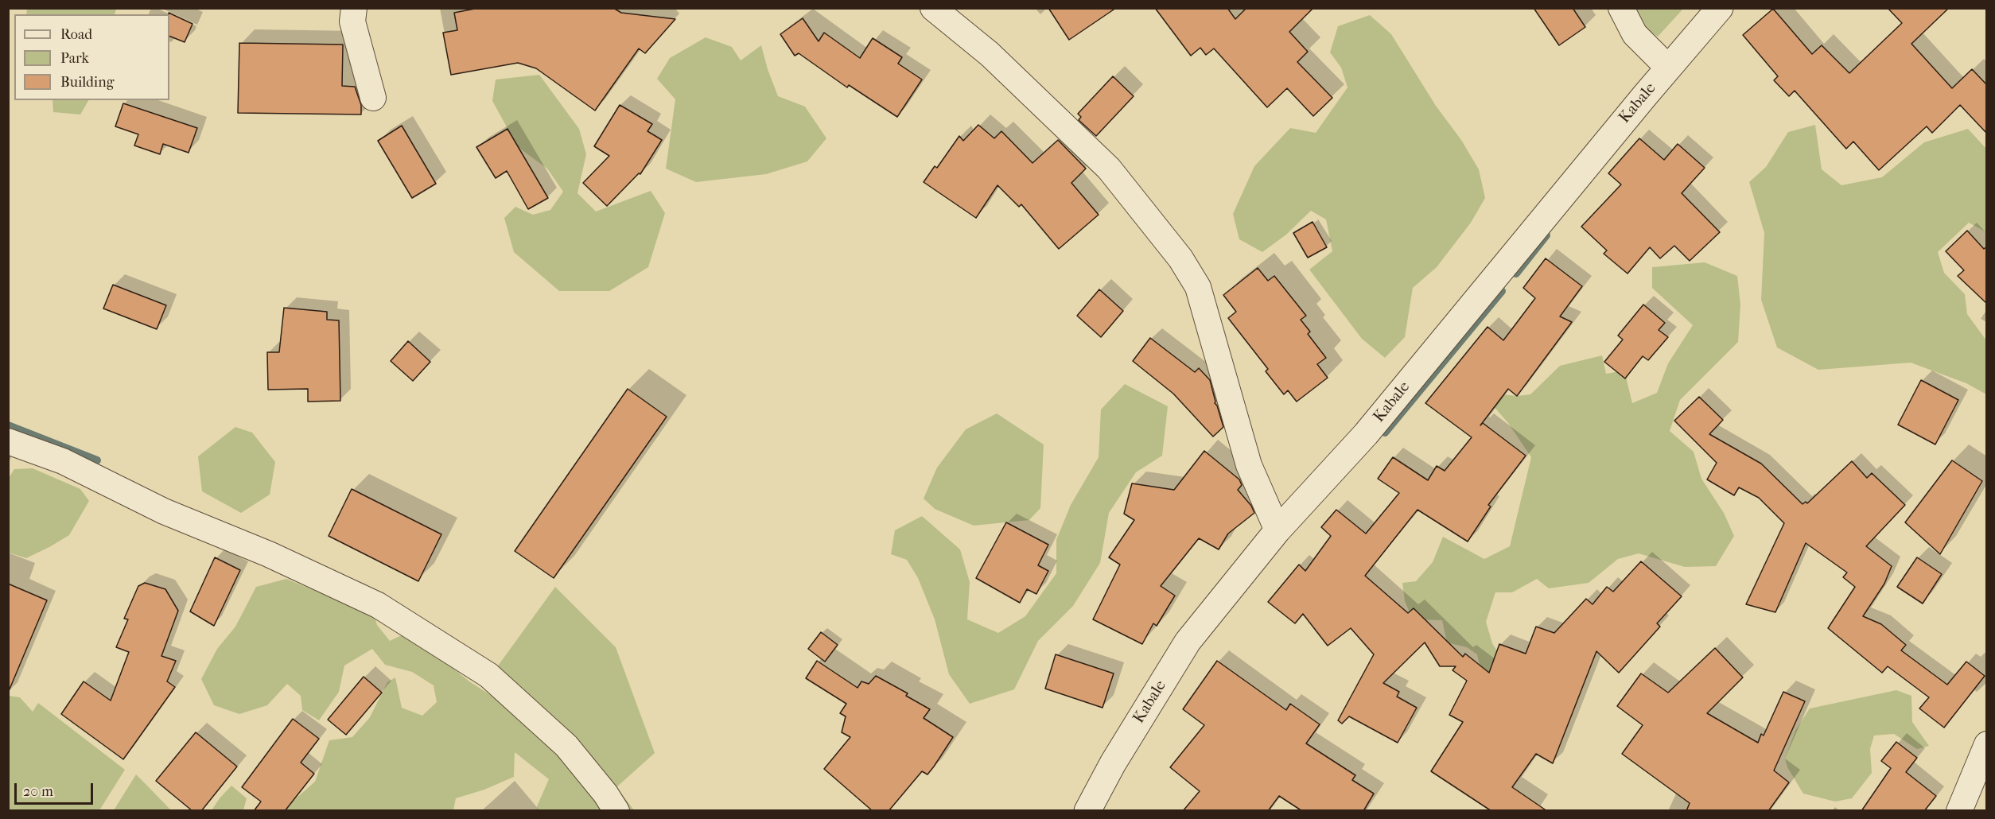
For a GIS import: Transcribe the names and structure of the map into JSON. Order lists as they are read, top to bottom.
{
  "streets": {
    "street": ["Kabale"]
  },
  "legend": ["Road", "Park", "Building"],
  "scale_bar": "20 m"
}
